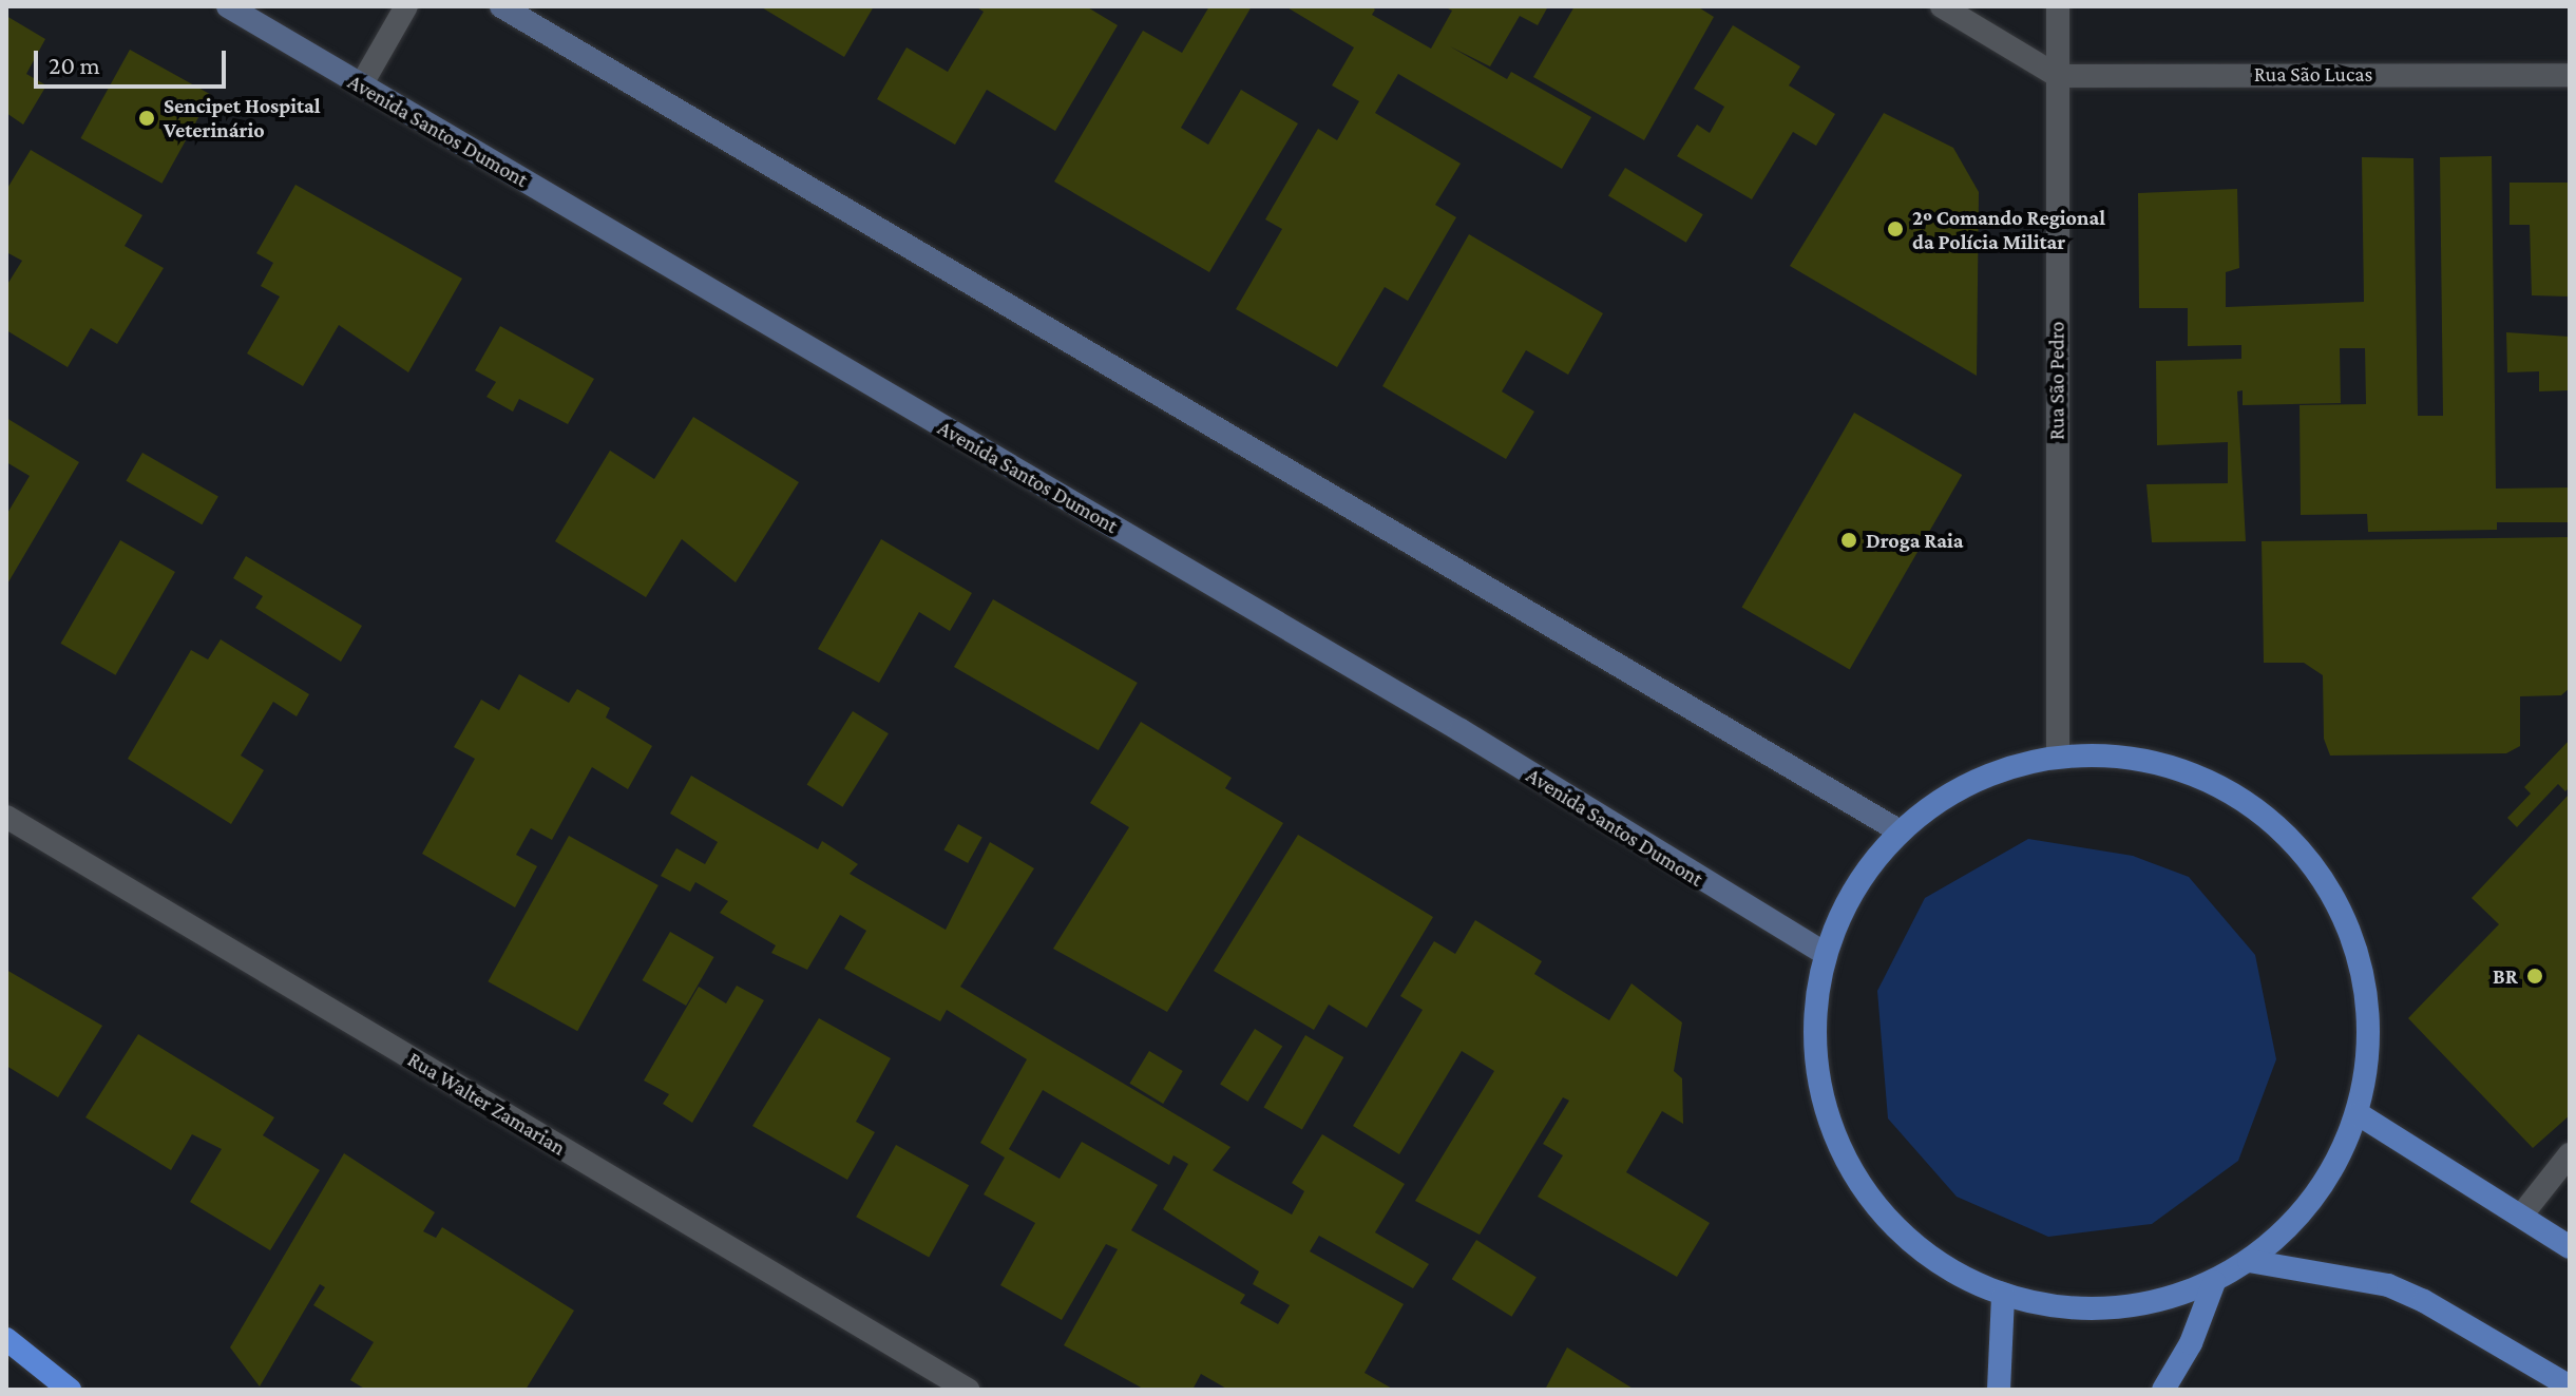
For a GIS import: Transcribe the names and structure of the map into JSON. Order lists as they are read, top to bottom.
{
  "streets": {
    "main road": ["Avenida Santos Dumont"],
    "street": ["Rua São Lucas", "Rua São Pedro", "Rua Walter Zamarian"]
  },
  "crossings": [
    ["Rua São Lucas", "Rua São Pedro"]
  ],
  "places": [
    "Sencipet Hospital Veterinário",
    "2º Comando Regional da Polícia Militar",
    "Droga Raia",
    "BR"
  ],
  "scale_bar": "20 m"
}
